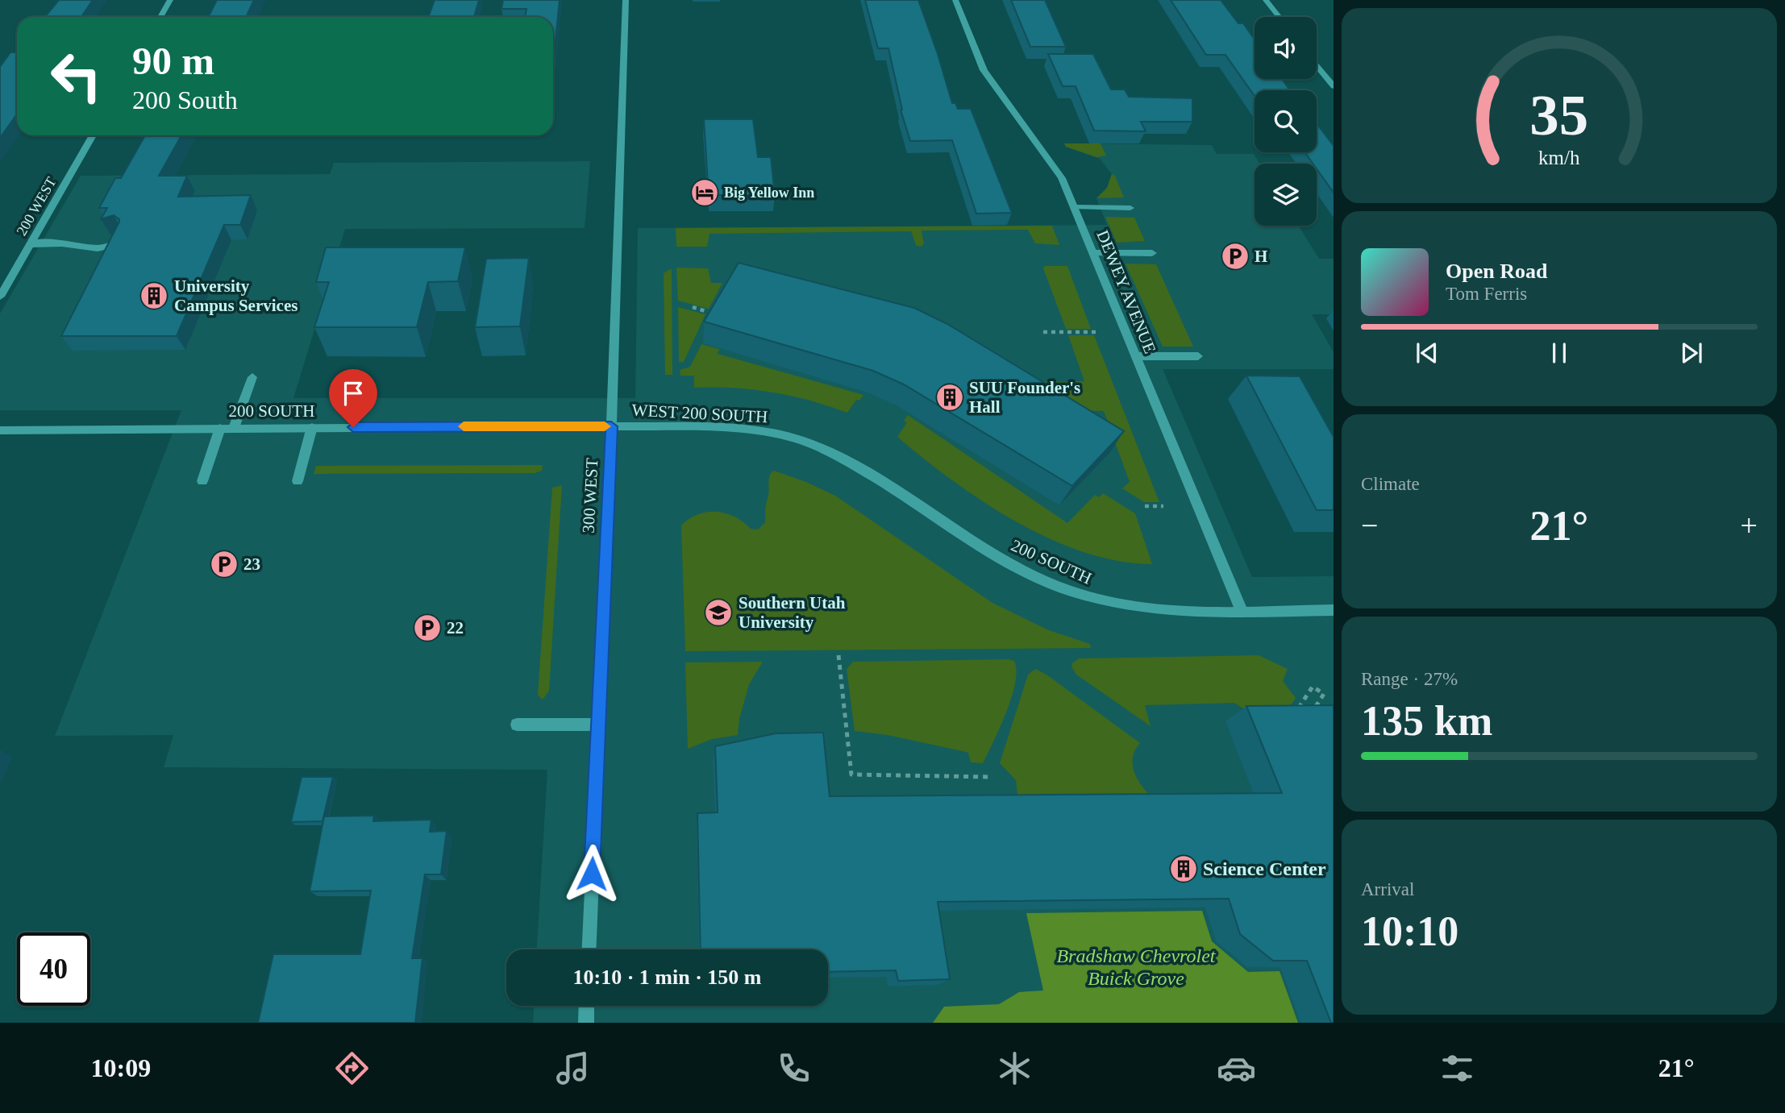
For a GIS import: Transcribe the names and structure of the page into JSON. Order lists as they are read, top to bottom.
{
  "streets": {
    "street": [
      "200 WEST",
      "DEWEY AVENUE",
      "200 SOUTH",
      "WEST 200 SOUTH",
      "300 WEST"
    ]
  },
  "crossings": [
    ["DEWEY AVENUE", "200 SOUTH"],
    ["200 SOUTH", "WEST 200 SOUTH"],
    ["200 SOUTH", "300 WEST"],
    ["WEST 200 SOUTH", "300 WEST"]
  ],
  "parks": ["Bradshaw Chevrolet Buick Grove"],
  "places": {
    "hotel": ["Big Yellow Inn"],
    "parking": ["H", "23", "22"],
    "building": ["University Campus Services", "SUU Founder's Hall", "Science Center"],
    "school or university": ["Southern Utah University"]
  },
  "page": {
    "turn": ["90 m", "200 South"],
    "song": ["Open Road", "Tom Ferris"],
    "tile": [
      "Climate",
      ["Range · 27%", "135 km"],
      ["Arrival", "10:10"]
    ],
    "heat": ["−", "21°", "+"],
    "limit": "40",
    "trip": "10:10 · 1 min · 150 m",
    "tabs": ["10:09", "21°"],
    "gauge": ["35", "km/h"]
  }
}
